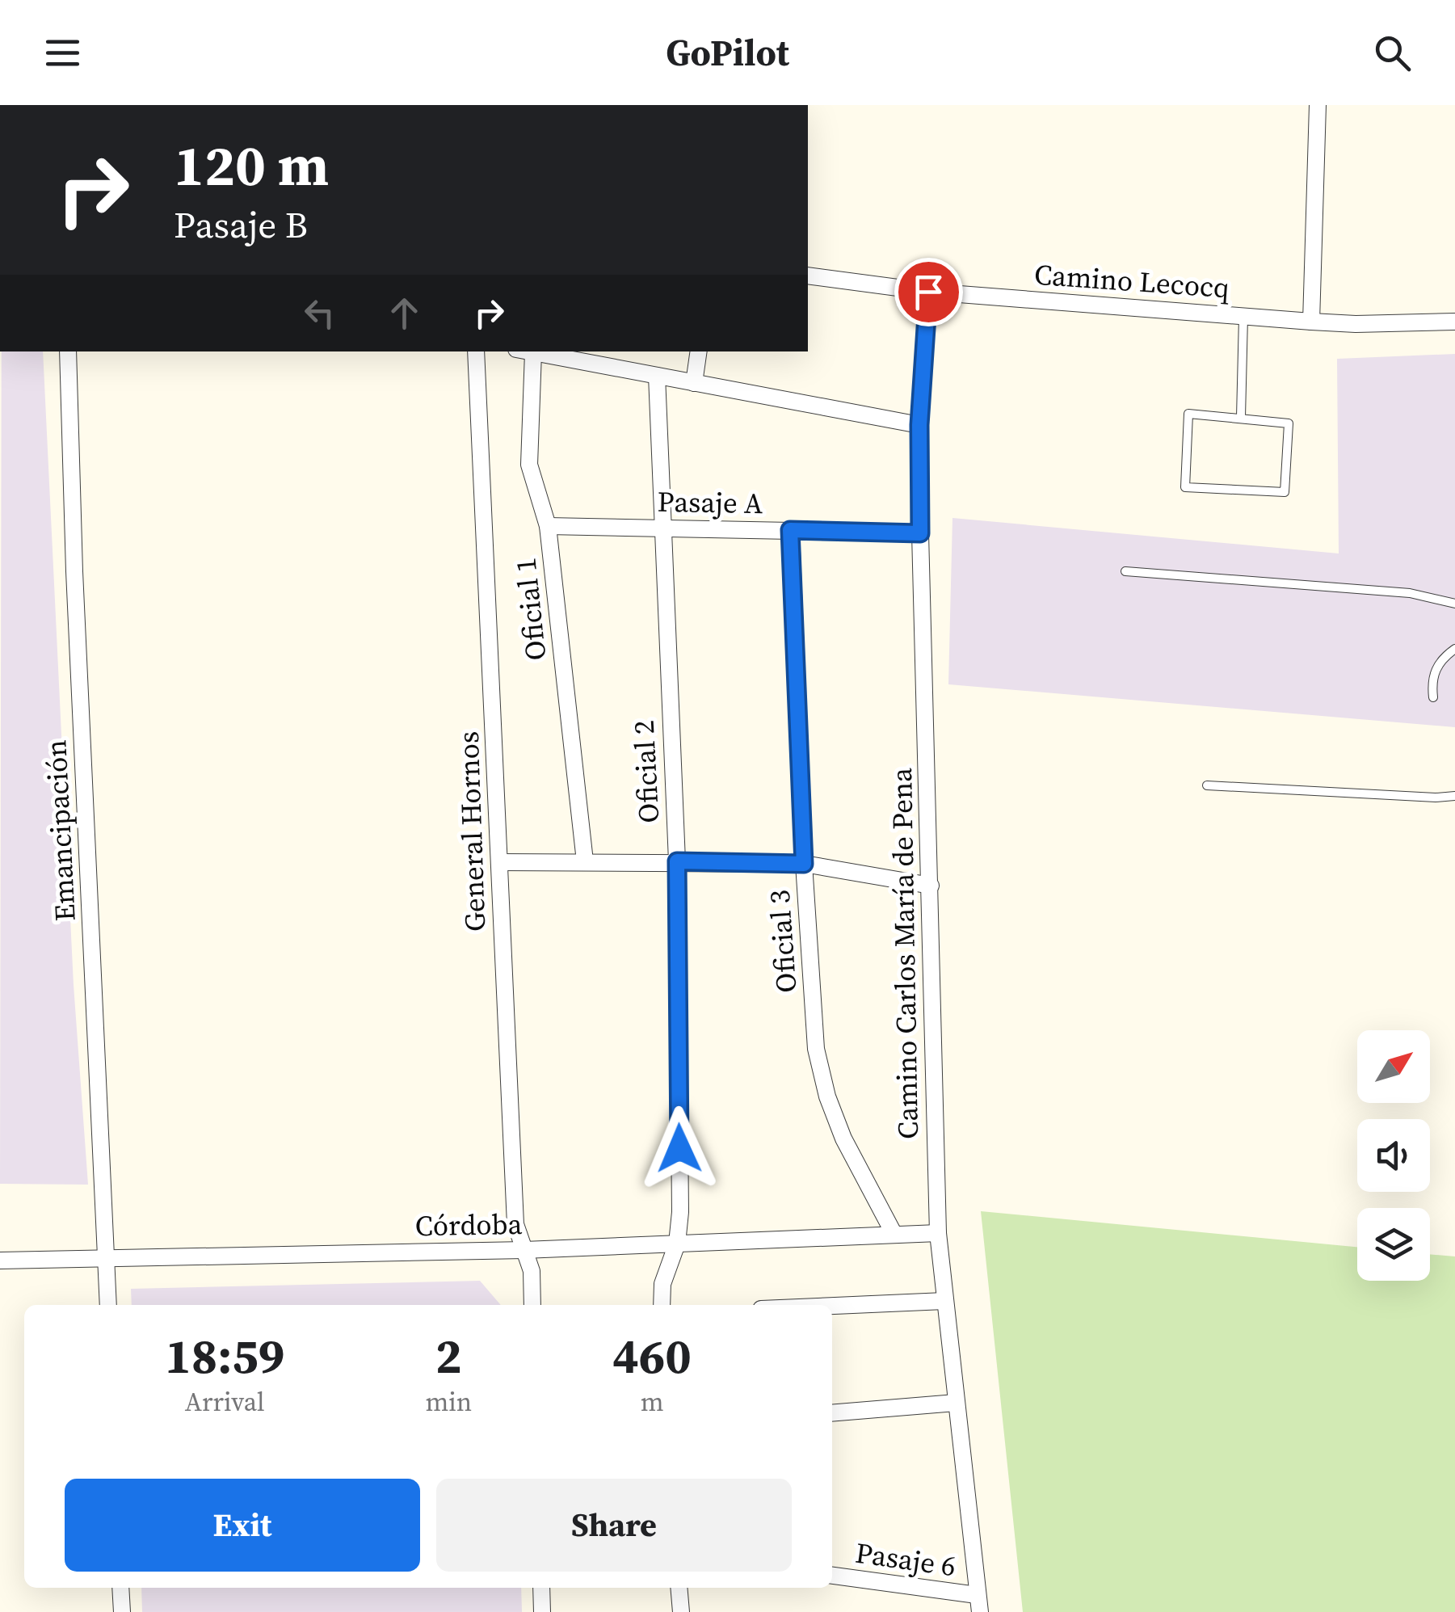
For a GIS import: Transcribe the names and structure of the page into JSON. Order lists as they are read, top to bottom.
{
  "streets": {
    "street": [
      "Camino Lecocq",
      "Pasaje A",
      "Oficial 1",
      "Oficial 2",
      "Emancipación",
      "General Hornos",
      "Oficial 3",
      "Camino Carlos María de Pena",
      "Córdoba",
      "Pasaje 6"
    ]
  },
  "crossings": [
    ["Camino Lecocq", "Camino Carlos María de Pena"],
    ["Pasaje A", "Oficial 1"],
    ["Pasaje A", "Oficial 2"],
    ["Pasaje A", "Oficial 3"],
    ["Pasaje A", "Camino Carlos María de Pena"],
    ["Oficial 2", "Córdoba"],
    ["Emancipación", "Córdoba"],
    ["General Hornos", "Córdoba"],
    ["Oficial 3", "Córdoba"],
    ["Camino Carlos María de Pena", "Córdoba"],
    ["Camino Carlos María de Pena", "Pasaje 6"]
  ],
  "north": "top right",
  "page": {
    "header": "GoPilot",
    "turn": ["120 m", "Pasaje B"],
    "eta": [
      "18:59",
      "Arrival",
      "2",
      "min",
      "460",
      "m"
    ],
    "buttons": ["Exit", "Share"]
  }
}
